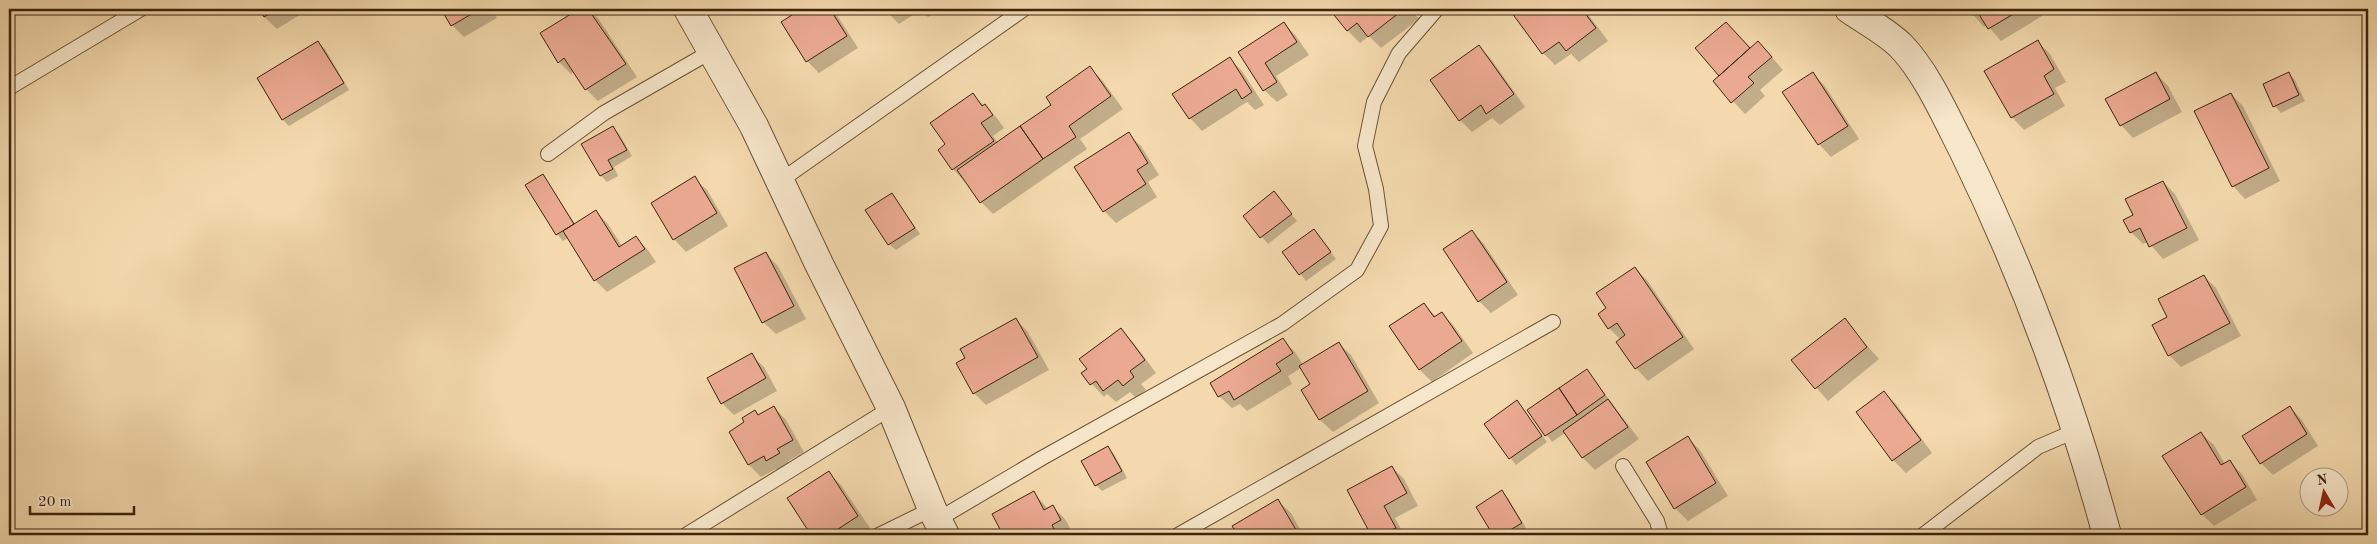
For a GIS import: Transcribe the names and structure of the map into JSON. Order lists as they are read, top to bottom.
{
  "scale_bar": "20 m",
  "north": "top"
}
